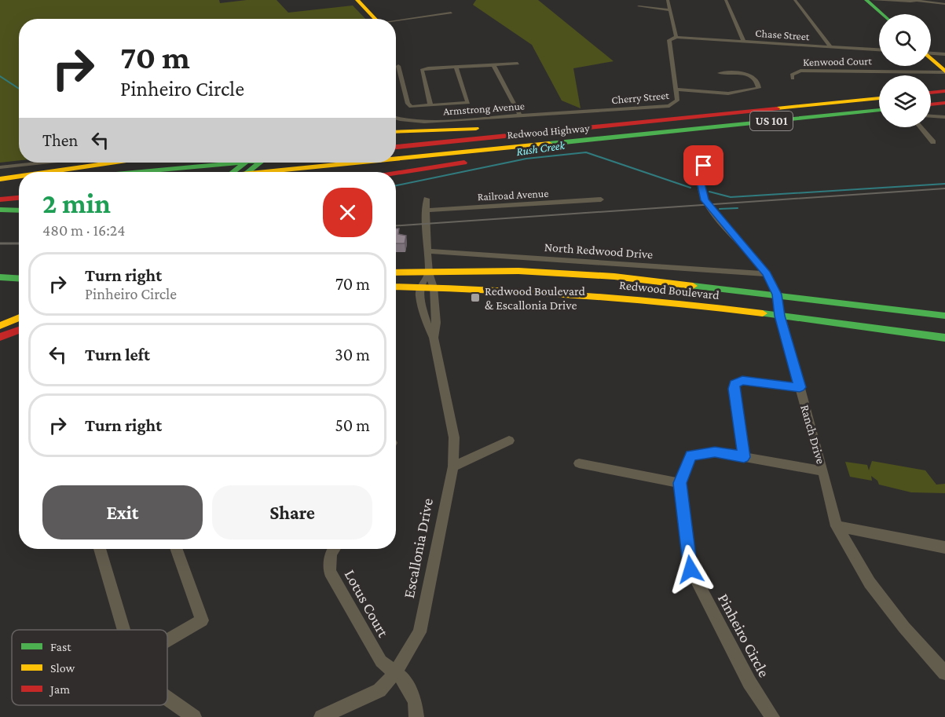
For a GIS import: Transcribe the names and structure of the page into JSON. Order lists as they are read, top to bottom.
{
  "streets": {
    "main road": ["US 101", "Redwood Highway", "Redwood Boulevard"],
    "street": [
      "Chase Street",
      "Kenwood Court",
      "Cherry Street",
      "Armstrong Avenue",
      "Railroad Avenue",
      "North Redwood Drive",
      "Ranch Drive",
      "Escallonia Drive",
      "Lotus Court",
      "Pinheiro Circle"
    ]
  },
  "crossings": [
    ["Chase Street", "Cherry Street"],
    ["Cherry Street", "Armstrong Avenue"],
    ["Railroad Avenue", "Escallonia Drive"],
    ["North Redwood Drive", "Ranch Drive"],
    ["North Redwood Drive", "Escallonia Drive"],
    ["Redwood Boulevard", "Ranch Drive"],
    ["Redwood Boulevard", "Escallonia Drive"],
    ["Escallonia Drive", "Lotus Court"]
  ],
  "water": ["Rush Creek"],
  "places": {
    "transit": ["Redwood Boulevard & Escallonia Drive"]
  },
  "legend": ["Fast", "Slow", "Jam"],
  "page": {
    "turn": ["70 m", "Pinheiro Circle"],
    "then": "Then",
    "heading": ["2 min", "480 m · 16:24"],
    "list": [
      {
        "name": "Turn right",
        "note": "Pinheiro Circle",
        "value": "70 m"
      },
      {
        "name": "Turn left",
        "value": "30 m"
      },
      {
        "name": "Turn right",
        "value": "50 m"
      }
    ],
    "buttons": ["Exit", "Share"]
  }
}
